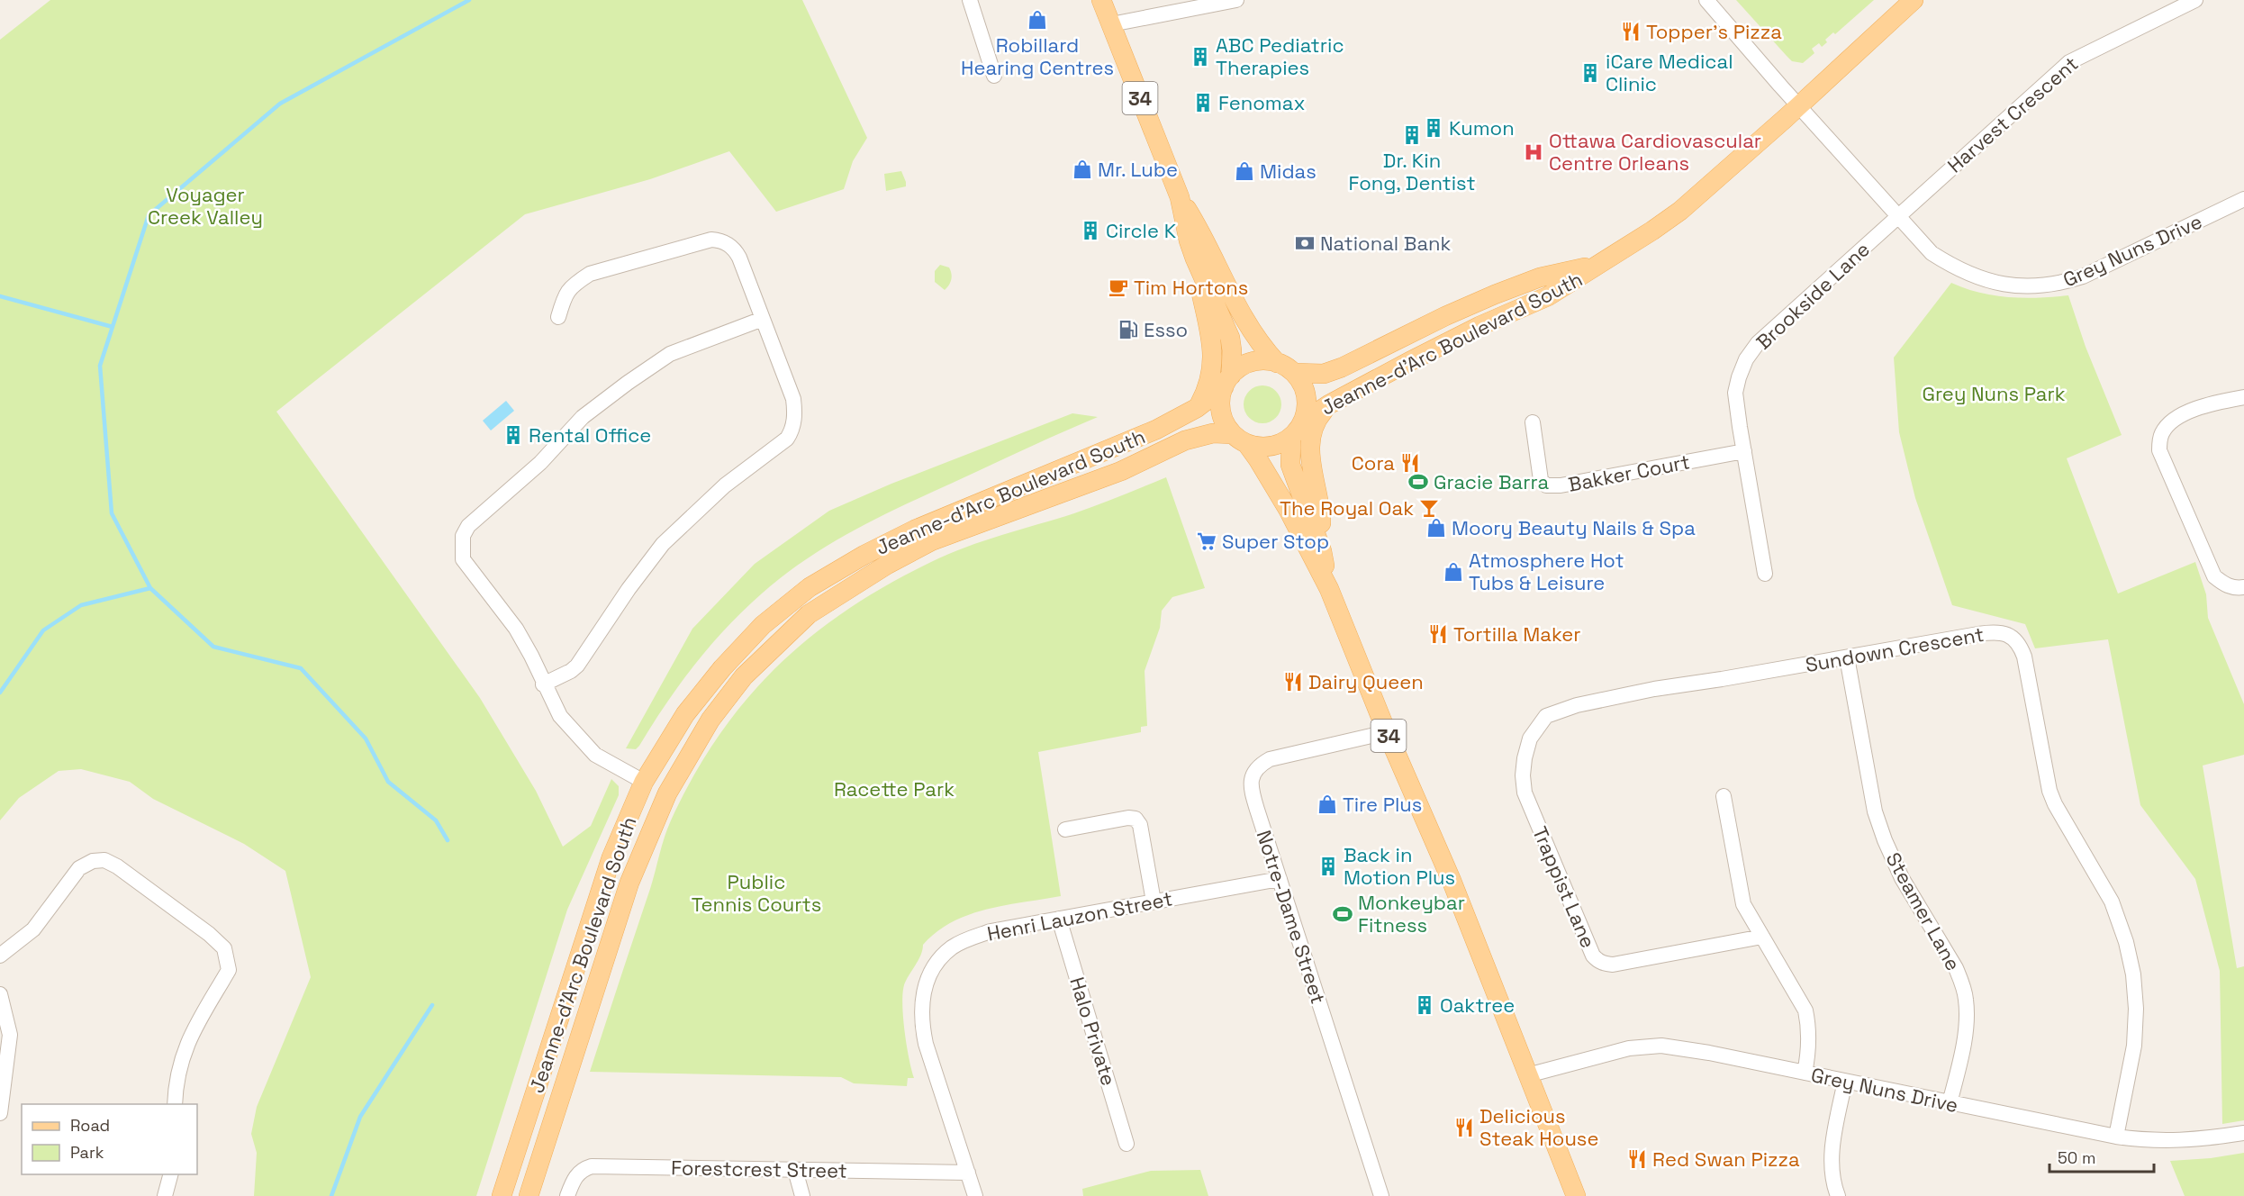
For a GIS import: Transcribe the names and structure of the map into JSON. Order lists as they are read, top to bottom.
{
  "streets": {
    "main road": ["34", "Jeanne-d'Arc Boulevard South"],
    "street": [
      "Harvest Crescent",
      "Grey Nuns Drive",
      "Brookside Lane",
      "Bakker Court",
      "Sundown Crescent",
      "Trappist Lane",
      "Steamer Lane",
      "Henri Lauzon Street",
      "Notre-Dame Street",
      "Halo Private",
      "Forestcrest Street"
    ]
  },
  "crossings": [
    ["34", "Grey Nuns Drive"],
    ["34", "Jeanne-d'Arc Boulevard South"],
    ["34", "Notre-Dame Street"],
    ["Harvest Crescent", "Grey Nuns Drive"],
    ["Harvest Crescent", "Brookside Lane"],
    ["Grey Nuns Drive", "Brookside Lane"],
    ["Grey Nuns Drive", "Jeanne-d'Arc Boulevard South"],
    ["Grey Nuns Drive", "Sundown Crescent"],
    ["Grey Nuns Drive", "Steamer Lane"],
    ["Brookside Lane", "Bakker Court"],
    ["Sundown Crescent", "Trappist Lane"],
    ["Sundown Crescent", "Steamer Lane"],
    ["Henri Lauzon Street", "Notre-Dame Street"],
    ["Henri Lauzon Street", "Halo Private"],
    ["Henri Lauzon Street", "Forestcrest Street"]
  ],
  "parks": [
    "Voyager Creek Valley",
    "Grey Nuns Park",
    "Racette Park",
    "Public Tennis Courts"
  ],
  "places": {
    "shop": [
      "Robillard Hearing Centres",
      "Mr. Lube",
      "Midas",
      "Moory Beauty Nails & Spa",
      "Atmosphere Hot Tubs & Leisure",
      "Tire Plus"
    ],
    "restaurant": [
      "Topper's Pizza",
      "Cora",
      "Tortilla Maker",
      "Dairy Queen",
      "Delicious Steak House",
      "Red Swan Pizza"
    ],
    "building": [
      "ABC Pediatric Therapies",
      "iCare Medical Clinic",
      "Fenomax",
      "Kumon",
      "Dr. Kin Fong, Dentist",
      "Circle K",
      "Rental Office",
      "Back in Motion Plus",
      "Oaktree"
    ],
    "hospital": ["Ottawa Cardiovascular Centre Orleans"],
    "bank": ["National Bank"],
    "cafe": ["Tim Hortons"],
    "fuel station": ["Esso"],
    "sports": ["Gracie Barra", "Monkeybar Fitness"],
    "bar": ["The Royal Oak"],
    "supermarket": ["Super Stop"]
  },
  "legend": ["Road", "Park"],
  "scale_bar": "50 m"
}
